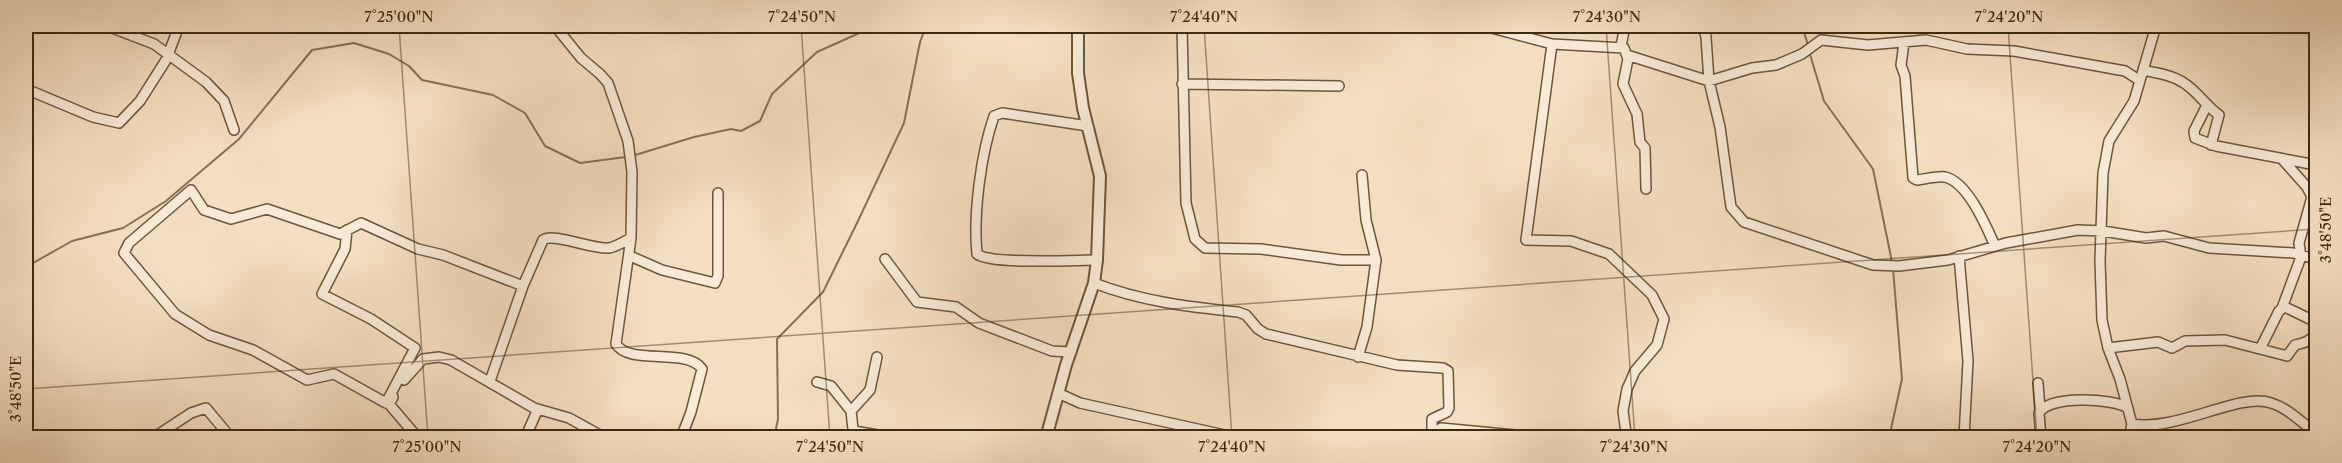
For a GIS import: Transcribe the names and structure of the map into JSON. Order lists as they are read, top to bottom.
{
  "coordinates": [
    "7°25'00\"N",
    "7°24'50\"N",
    "7°24'40\"N",
    "7°24'30\"N",
    "7°24'20\"N",
    "3°48'50\"E"
  ]
}
